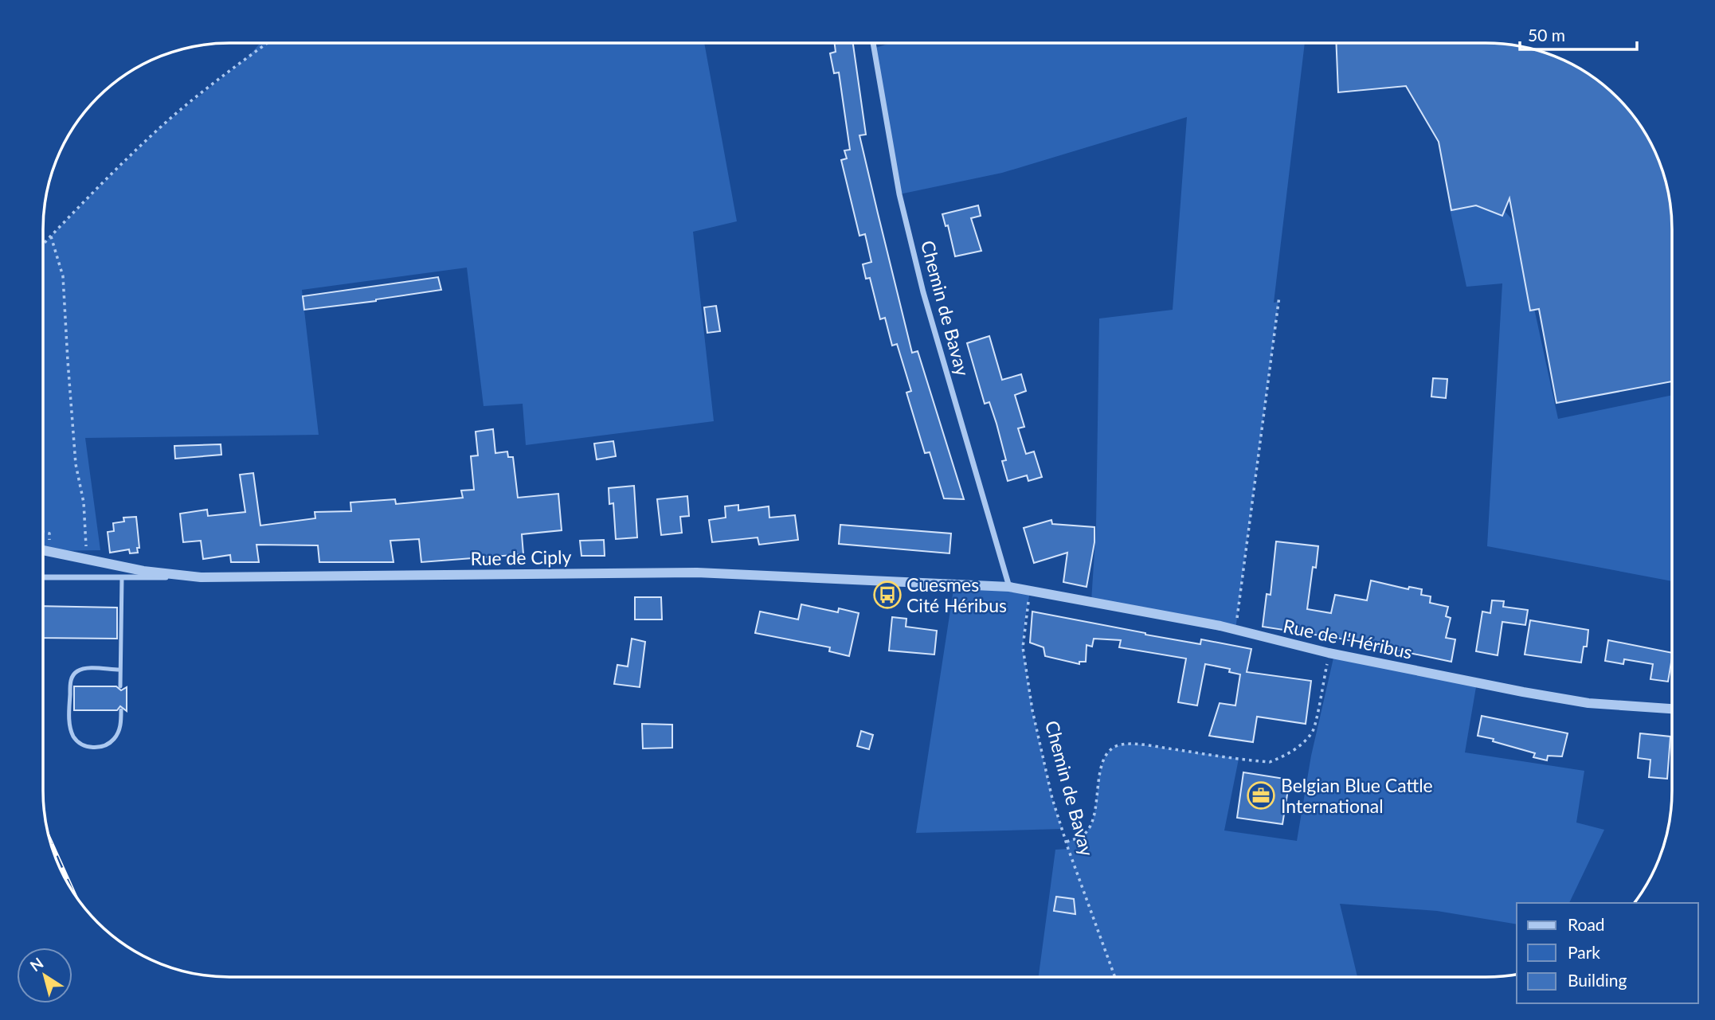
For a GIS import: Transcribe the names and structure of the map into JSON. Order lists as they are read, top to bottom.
{
  "streets": {
    "street": ["Chemin de Bavay", "Rue de Ciply", "Rue de l'Héribus"]
  },
  "crossings": [
    ["Chemin de Bavay", "Rue de Ciply"],
    ["Chemin de Bavay", "Rue de l'Héribus"],
    ["Rue de Ciply", "Rue de l'Héribus"]
  ],
  "places": {
    "bus stop": ["Cuesmes Cité Héribus"],
    "office": ["Belgian Blue Cattle International"]
  },
  "legend": ["Road", "Park", "Building"],
  "scale_bar": "50 m",
  "north": "top left"
}
